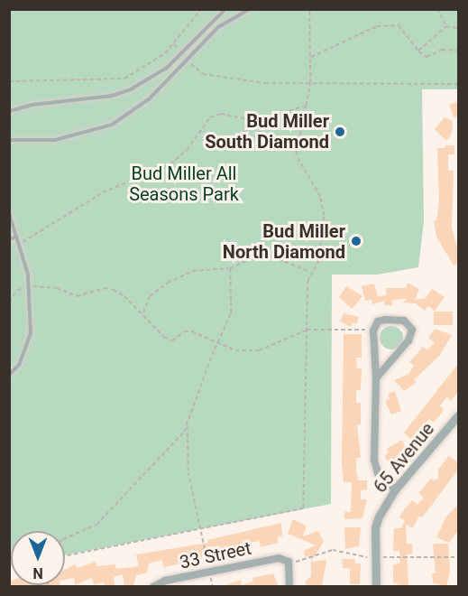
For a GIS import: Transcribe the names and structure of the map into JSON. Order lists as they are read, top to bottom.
{
  "streets": {
    "street": ["65 Avenue", "33 Street"]
  },
  "parks": ["Bud Miller All Seasons Park"],
  "places": ["Bud Miller South Diamond", "Bud Miller North Diamond"],
  "north": "bottom"
}
